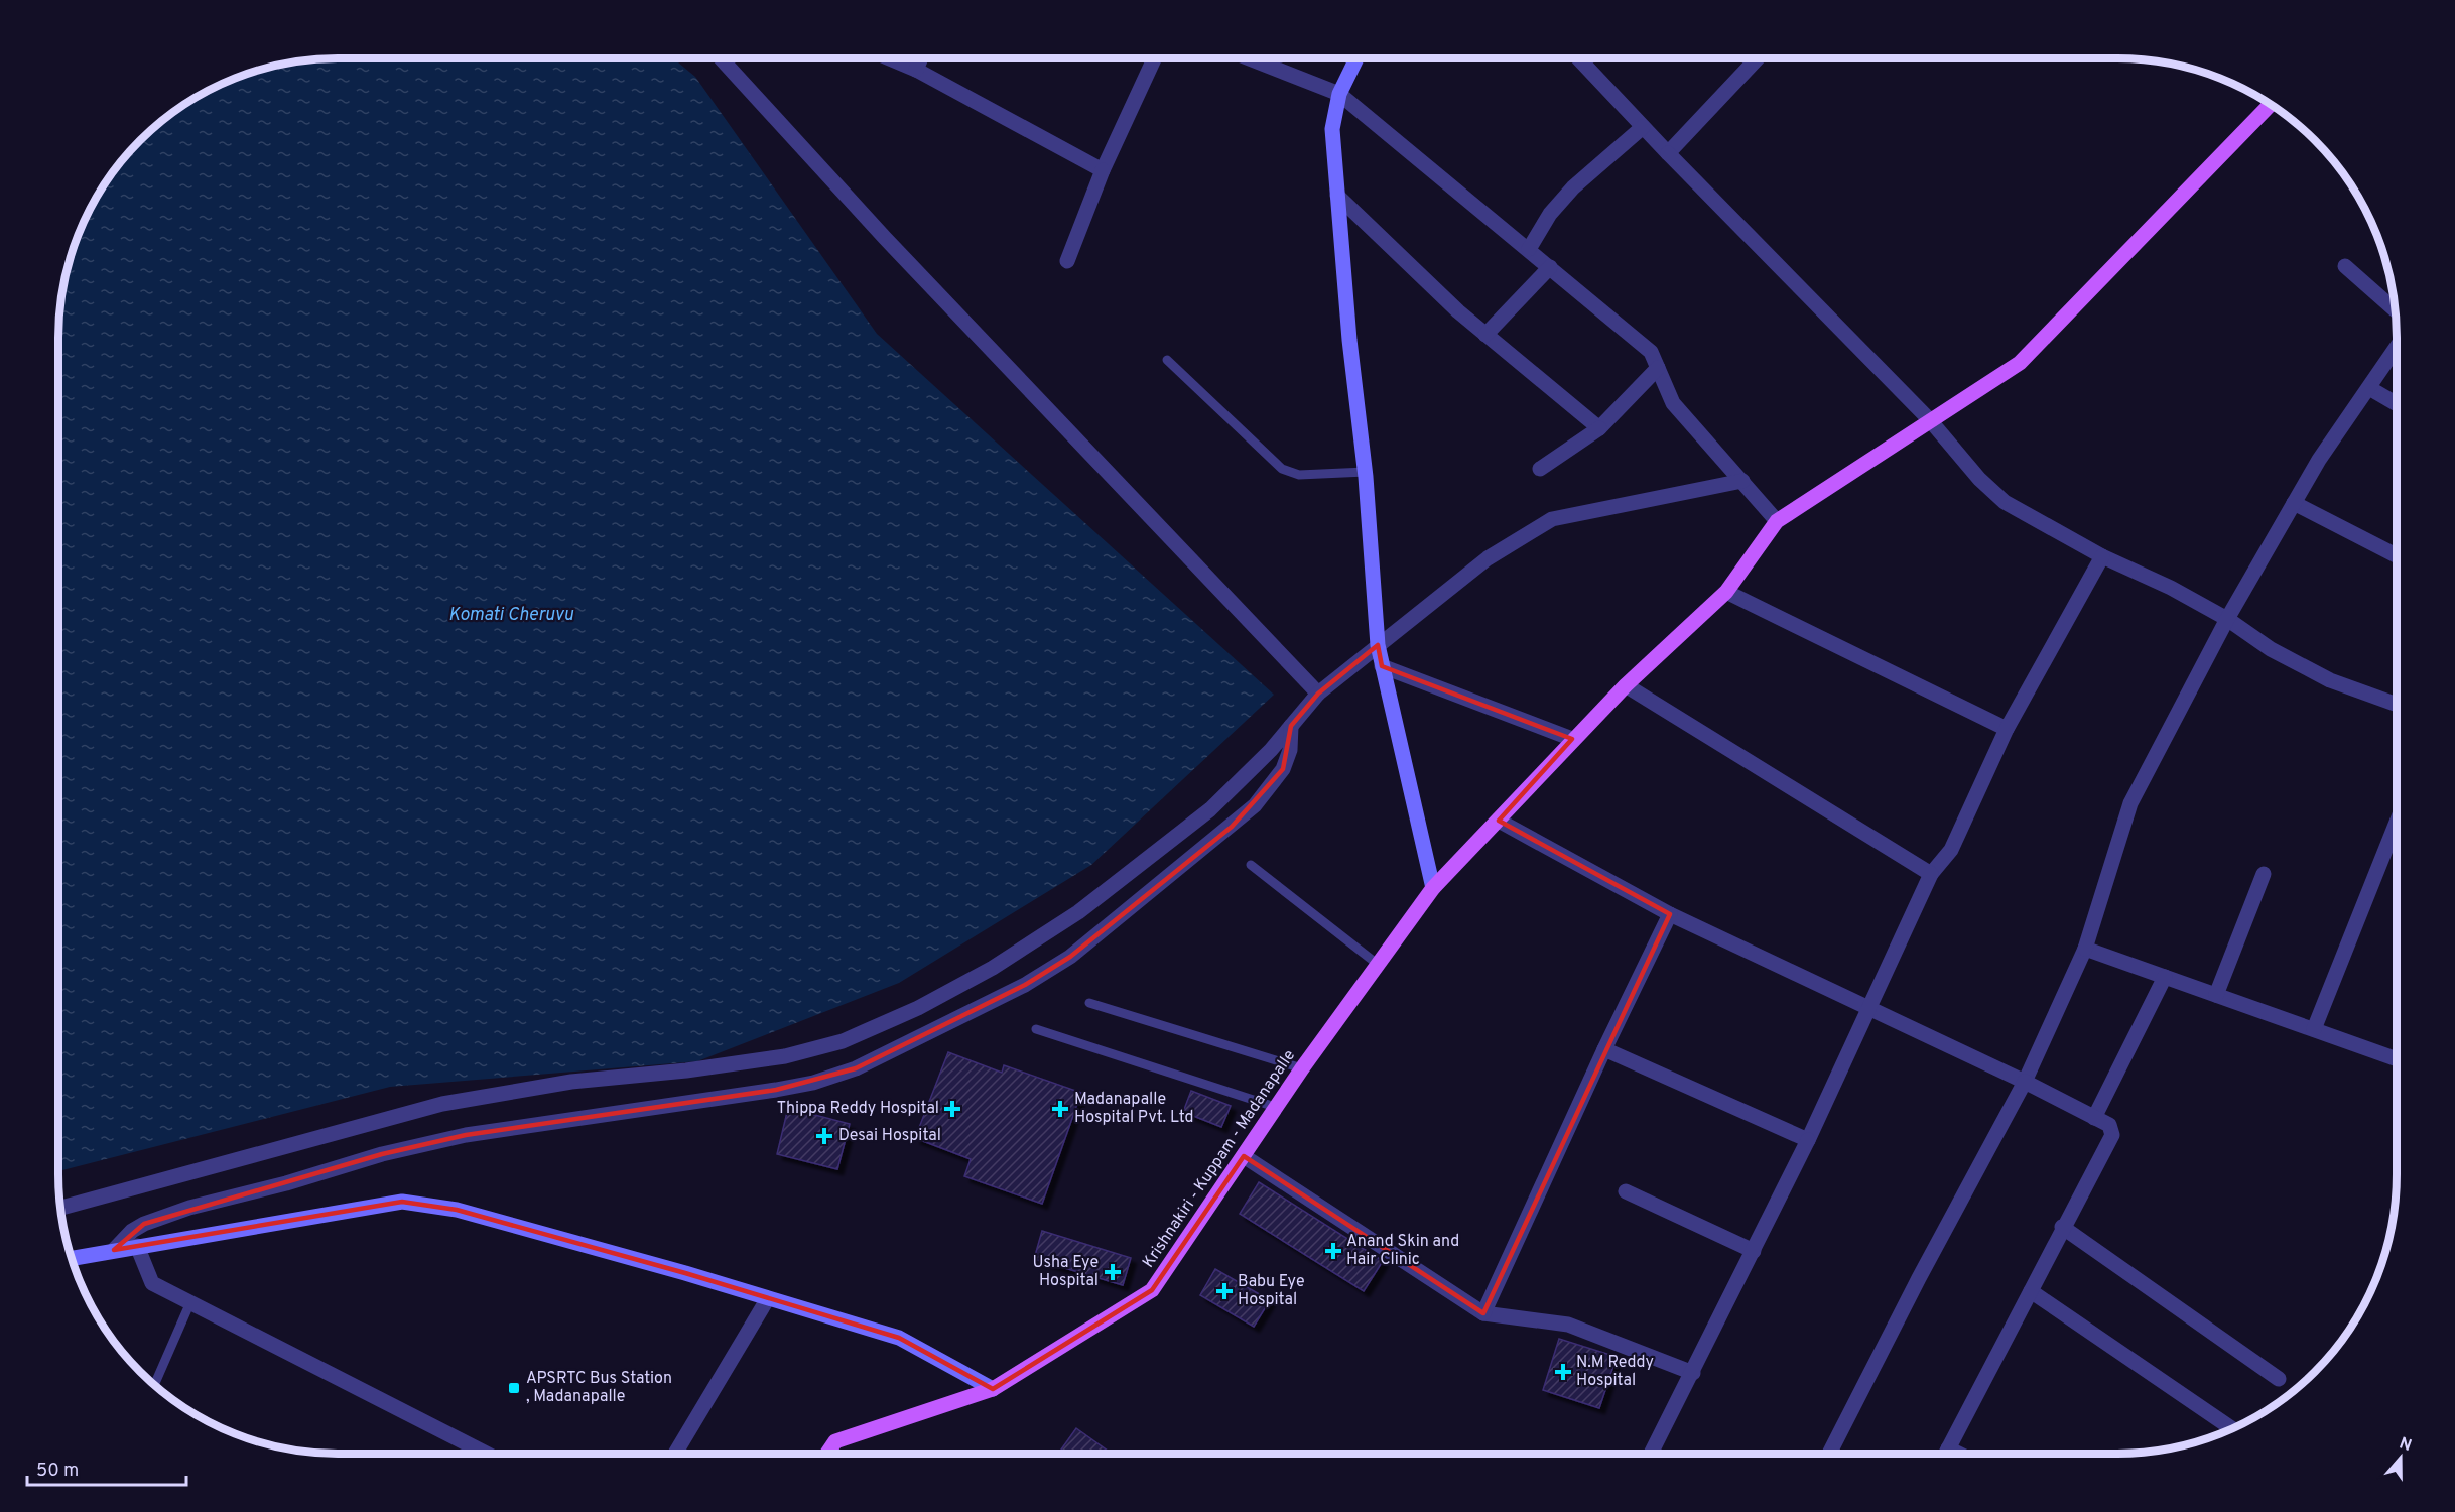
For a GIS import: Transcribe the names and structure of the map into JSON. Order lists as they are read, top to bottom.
{
  "streets": {
    "main road": ["Krishnakiri - Kuppam - Madanapalle"]
  },
  "water": ["Komati Cheruvu"],
  "places": {
    "health": [
      "Thippa Reddy Hospital",
      "Madanapalle Hospital Pvt. Ltd",
      "Desai Hospital",
      "Anand Skin and Hair Clinic",
      "Usha Eye Hospital",
      "Babu Eye Hospital",
      "N.M Reddy Hospital"
    ],
    "transit": ["APSRTC Bus Station , Madanapalle"]
  },
  "scale_bar": "50 m",
  "north": "top"
}
